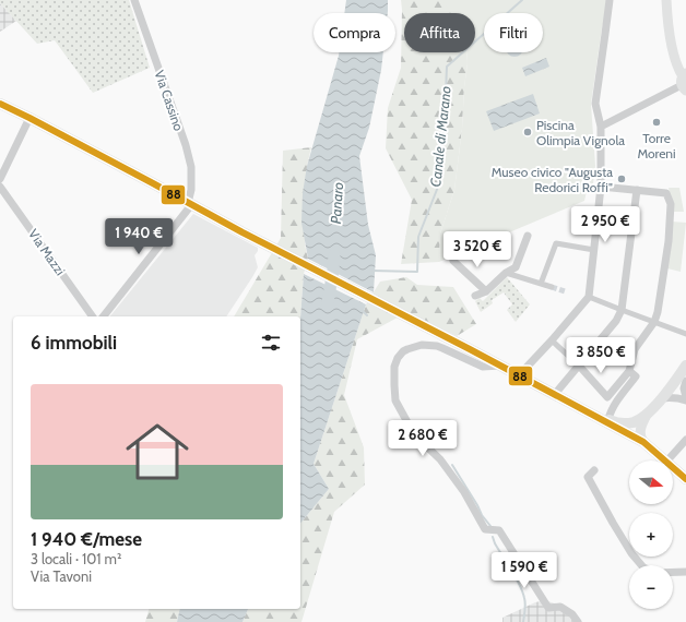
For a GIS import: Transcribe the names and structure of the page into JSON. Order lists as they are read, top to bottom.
{
  "streets": {
    "street": ["Via Cassino", "Via Mazzi"]
  },
  "water": ["Canale di Marano", "Panaro"],
  "places": ["Torre Moreni", "Piscina Olimpia Vignola", "Museo civico \"Augusta Redorici Roffi\""],
  "lines": ["transit line 88"],
  "north": "right",
  "page": {
    "chip": ["Compra", "Affitta", "Filtri"],
    "price": [
      "2 950 €",
      "1 940 €",
      "3 520 €",
      "3 850 €",
      "2 680 €",
      "1 590 €"
    ],
    "heading": "6 immobili",
    "list": [
      {
        "name": "1 940 €/mese",
        "note": "3 locali · 101 m² · Via Tavoni"
      }
    ],
    "map_buttons": ["+", "−"]
  }
}
